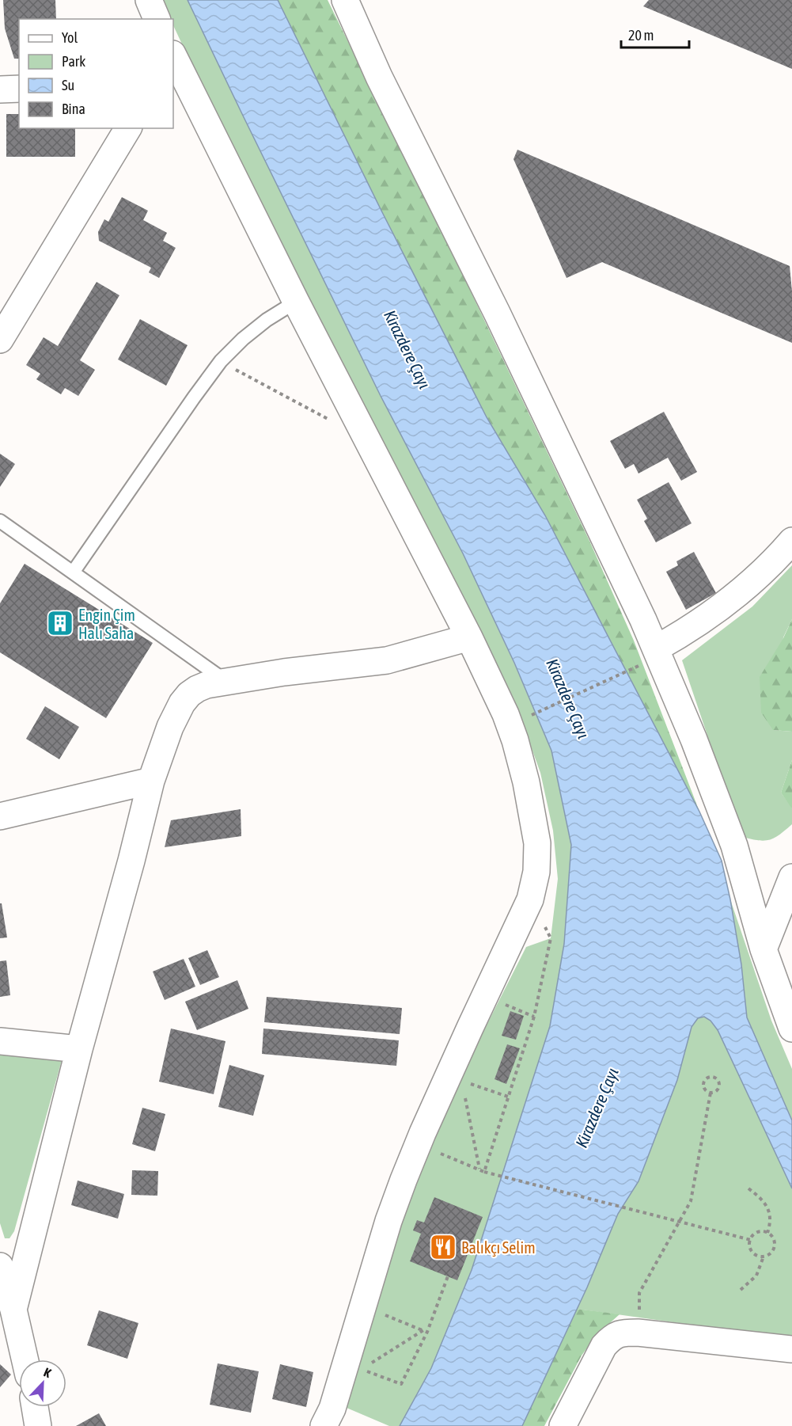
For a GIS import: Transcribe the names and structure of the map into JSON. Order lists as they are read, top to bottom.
{
  "water": ["Kirazdere Çayı"],
  "places": {
    "building": ["Engin Çim Halı Saha"],
    "restaurant": ["Balıkçı Selim"]
  },
  "legend": [
    "Yol",
    "Park",
    "Su",
    "Bina"
  ],
  "scale_bar": "20 m",
  "north": "top right"
}
